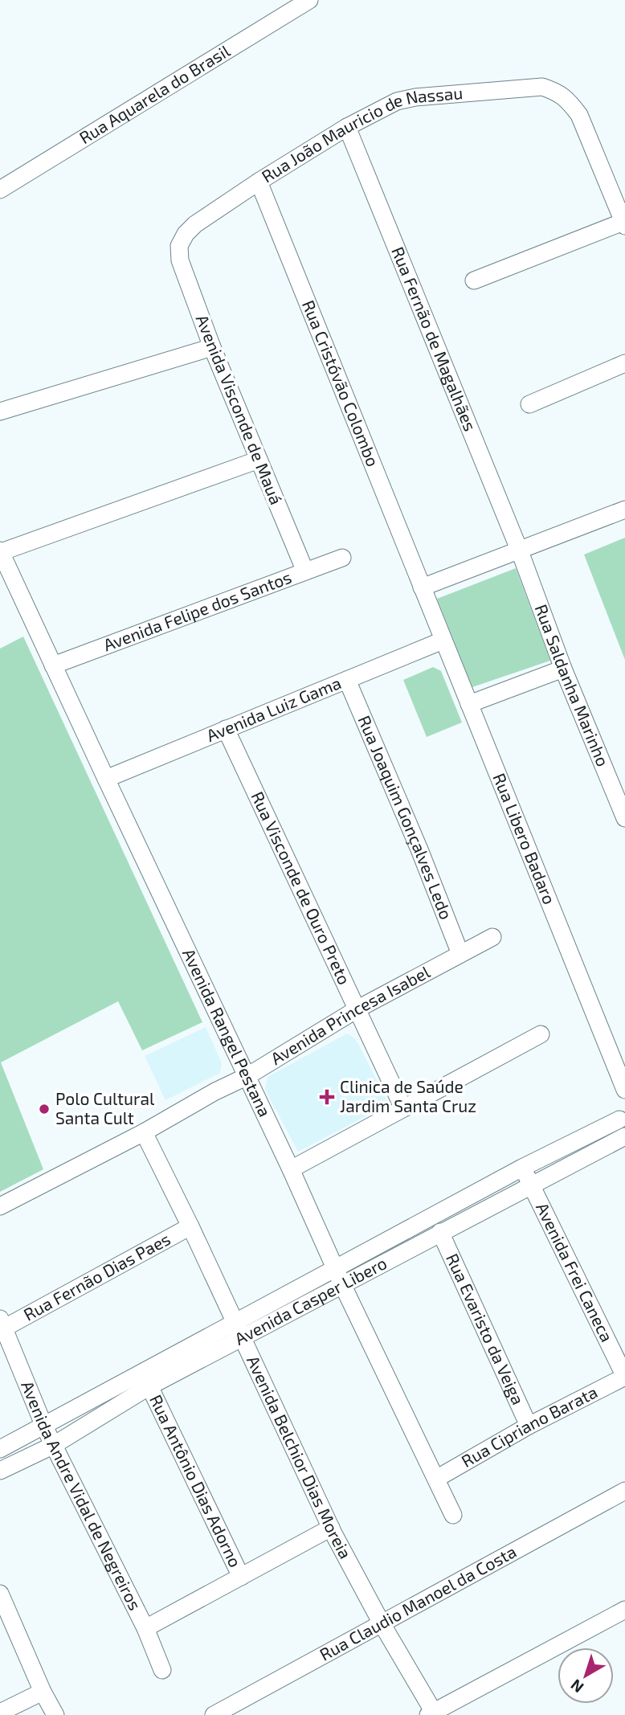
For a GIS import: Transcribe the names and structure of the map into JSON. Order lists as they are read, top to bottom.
{
  "streets": {
    "street": [
      "Rua Aquarela do Brasil",
      "Rua João Mauricio de Nassau",
      "Rua Fernão de Magalhães",
      "Rua Cristóvão Colombo",
      "Avenida Visconde de Mauá",
      "Avenida Felipe dos Santos",
      "Rua Saldanha Marinho",
      "Avenida Luiz Gama",
      "Rua Joaquim Gonçalves Ledo",
      "Rua Libero Badaro",
      "Rua Visconde de Ouro Preto",
      "Avenida Princesa Isabel",
      "Avenida Rangel Pestana",
      "Avenida Frei Caneca",
      "Rua Fernão Dias Paes",
      "Avenida Casper Libero",
      "Rua Evaristo da Veiga",
      "Rua Cipriano Barata",
      "Avenida Belchior Dias Moreia",
      "Rua Antônio Dias Adorno",
      "Avenida Andre Vidal de Negreiros",
      "Rua Claudio Manoel da Costa"
    ]
  },
  "crossings": [
    ["Rua João Mauricio de Nassau", "Rua Fernão de Magalhães"],
    ["Rua João Mauricio de Nassau", "Rua Cristóvão Colombo"],
    ["Rua João Mauricio de Nassau", "Avenida Visconde de Mauá"],
    ["Rua Fernão de Magalhães", "Rua Saldanha Marinho"],
    ["Rua Cristóvão Colombo", "Rua Libero Badaro"],
    ["Avenida Visconde de Mauá", "Avenida Felipe dos Santos"],
    ["Avenida Felipe dos Santos", "Avenida Rangel Pestana"],
    ["Avenida Luiz Gama", "Rua Joaquim Gonçalves Ledo"],
    ["Avenida Luiz Gama", "Rua Libero Badaro"],
    ["Avenida Luiz Gama", "Rua Visconde de Ouro Preto"],
    ["Avenida Luiz Gama", "Avenida Rangel Pestana"],
    ["Rua Joaquim Gonçalves Ledo", "Avenida Princesa Isabel"],
    ["Rua Visconde de Ouro Preto", "Avenida Princesa Isabel"],
    ["Avenida Princesa Isabel", "Avenida Rangel Pestana"],
    ["Avenida Princesa Isabel", "Avenida Belchior Dias Moreia"],
    ["Avenida Rangel Pestana", "Avenida Casper Libero"],
    ["Avenida Rangel Pestana", "Rua Cipriano Barata"],
    ["Avenida Frei Caneca", "Avenida Casper Libero"],
    ["Avenida Frei Caneca", "Rua Cipriano Barata"],
    ["Rua Fernão Dias Paes", "Avenida Belchior Dias Moreia"],
    ["Rua Fernão Dias Paes", "Avenida Andre Vidal de Negreiros"],
    ["Avenida Casper Libero", "Rua Evaristo da Veiga"],
    ["Avenida Casper Libero", "Avenida Belchior Dias Moreia"],
    ["Avenida Casper Libero", "Rua Antônio Dias Adorno"],
    ["Avenida Casper Libero", "Avenida Andre Vidal de Negreiros"],
    ["Rua Evaristo da Veiga", "Rua Cipriano Barata"],
    ["Avenida Belchior Dias Moreia", "Rua Claudio Manoel da Costa"]
  ],
  "places": {
    "health": ["Clinica de Saúde Jardim Santa Cruz"],
    "other": ["Polo Cultural Santa Cult"]
  },
  "north": "bottom left"
}
